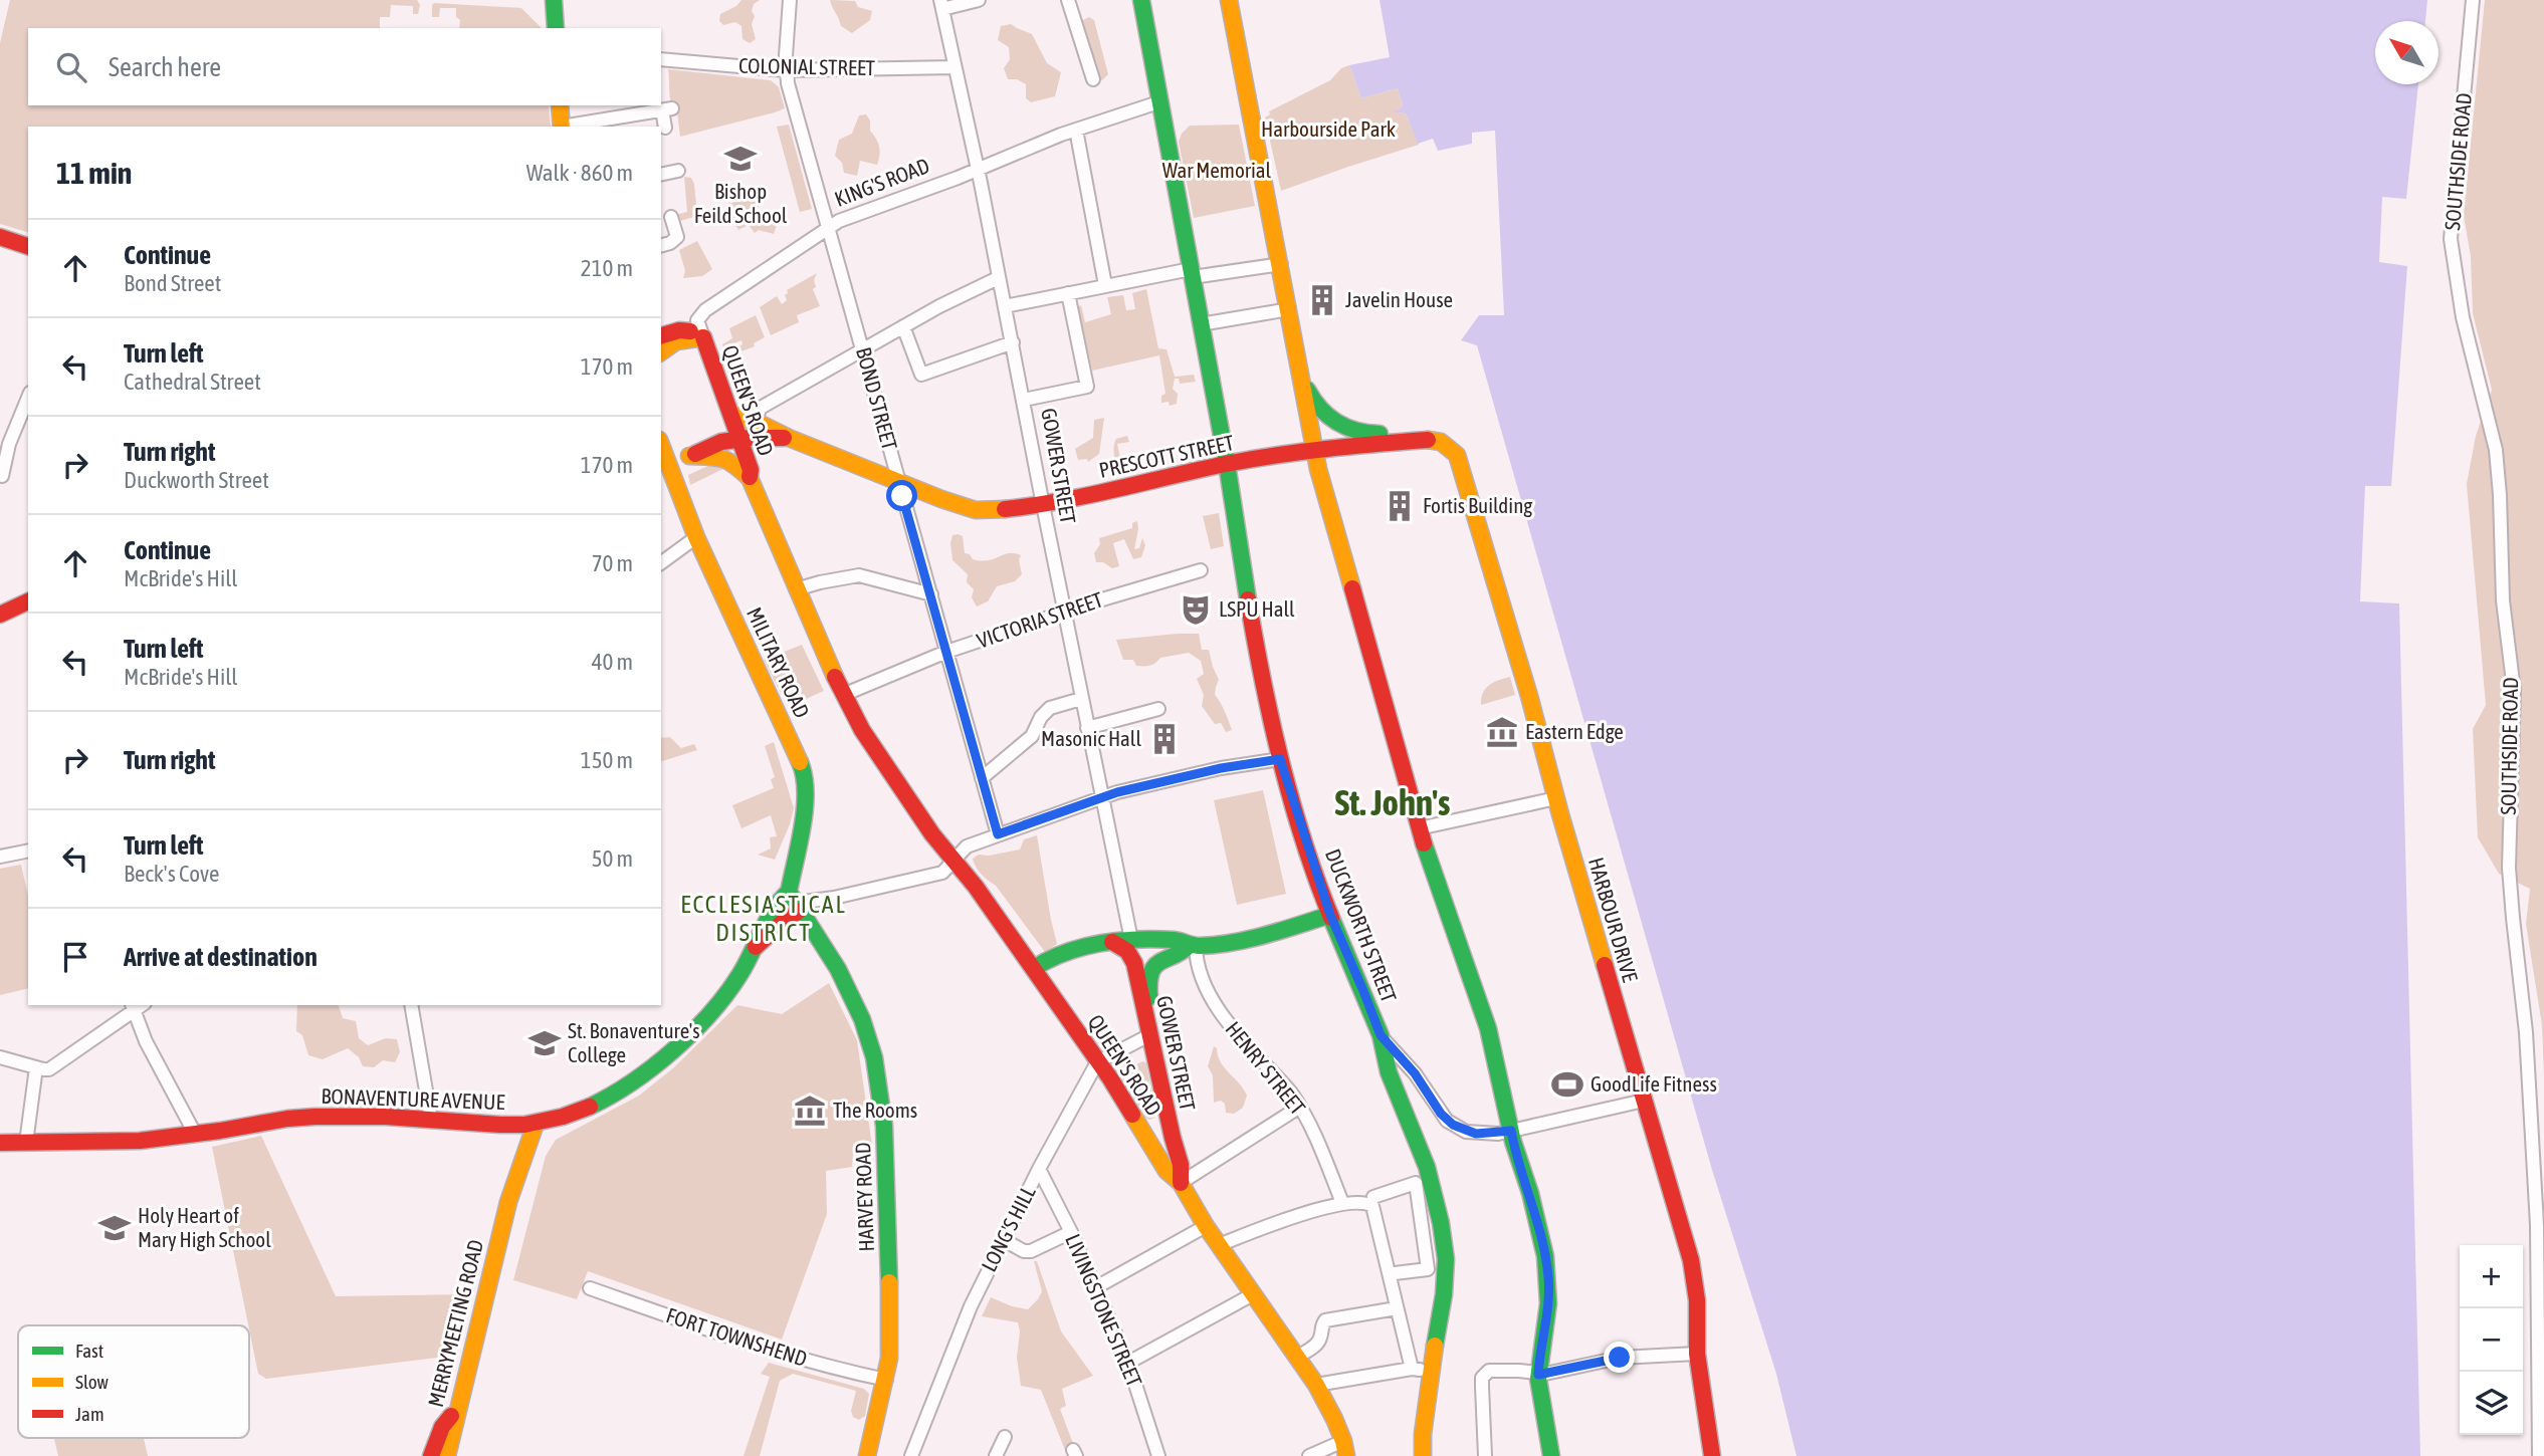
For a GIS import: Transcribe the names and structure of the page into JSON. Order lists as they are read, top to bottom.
{
  "streets": {
    "main road": [
      "QUEEN'S ROAD",
      "PRESCOTT STREET",
      "GOWER STREET",
      "MILITARY ROAD",
      "HARBOUR DRIVE",
      "DUCKWORTH STREET",
      "BONAVENTURE AVENUE",
      "HARVEY ROAD",
      "MERRYMEETING ROAD"
    ],
    "street": [
      "COLONIAL STREET",
      "SOUTHSIDE ROAD",
      "KING'S ROAD",
      "BOND STREET",
      "VICTORIA STREET",
      "HENRY STREET",
      "LONG'S HILL",
      "LIVINGSTONE STREET",
      "FORT TOWNSHEND"
    ]
  },
  "crossings": [
    ["COLONIAL STREET", "BOND STREET"],
    ["COLONIAL STREET", "GOWER STREET"],
    ["KING'S ROAD", "BOND STREET"],
    ["KING'S ROAD", "QUEEN'S ROAD"],
    ["KING'S ROAD", "GOWER STREET"],
    ["KING'S ROAD", "DUCKWORTH STREET"],
    ["BOND STREET", "PRESCOTT STREET"],
    ["BOND STREET", "VICTORIA STREET"],
    ["QUEEN'S ROAD", "PRESCOTT STREET"],
    ["QUEEN'S ROAD", "GOWER STREET"],
    ["QUEEN'S ROAD", "VICTORIA STREET"],
    ["QUEEN'S ROAD", "LONG'S HILL"],
    ["PRESCOTT STREET", "GOWER STREET"],
    ["PRESCOTT STREET", "MILITARY ROAD"],
    ["PRESCOTT STREET", "HARBOUR DRIVE"],
    ["PRESCOTT STREET", "DUCKWORTH STREET"],
    ["GOWER STREET", "VICTORIA STREET"],
    ["MILITARY ROAD", "BONAVENTURE AVENUE"],
    ["BONAVENTURE AVENUE", "HARVEY ROAD"],
    ["BONAVENTURE AVENUE", "MERRYMEETING ROAD"],
    ["HARVEY ROAD", "FORT TOWNSHEND"],
    ["LONG'S HILL", "LIVINGSTONE STREET"]
  ],
  "districts": ["St. John's", "ECCLESIASTICAL DISTRICT"],
  "parks": ["Harbourside Park", "War Memorial"],
  "places": {
    "school or university": ["Bishop Feild School", "St. Bonaventure's College", "Holy Heart of Mary High School"],
    "building": ["Javelin House", "Fortis Building", "Masonic Hall"],
    "theatre": ["LSPU Hall"],
    "museum": ["Eastern Edge", "The Rooms"],
    "sports": ["GoodLife Fitness"]
  },
  "legend": ["Fast", "Slow", "Jam"],
  "north": "top left",
  "page": {
    "search": "Search here",
    "heading": ["11 min", "Walk · 860 m"],
    "list": [
      ["Continue", "Bond Street", "210 m"],
      ["Turn left", "Cathedral Street", "170 m"],
      ["Turn right", "Duckworth Street", "170 m"],
      ["Continue", "McBride's Hill", "70 m"],
      ["Turn left", "McBride's Hill", "40 m"],
      ["Turn right", "150 m"],
      ["Turn left", "Beck's Cove", "50 m"],
      "Arrive at destination"
    ],
    "map_buttons": ["+", "−"]
  }
}
